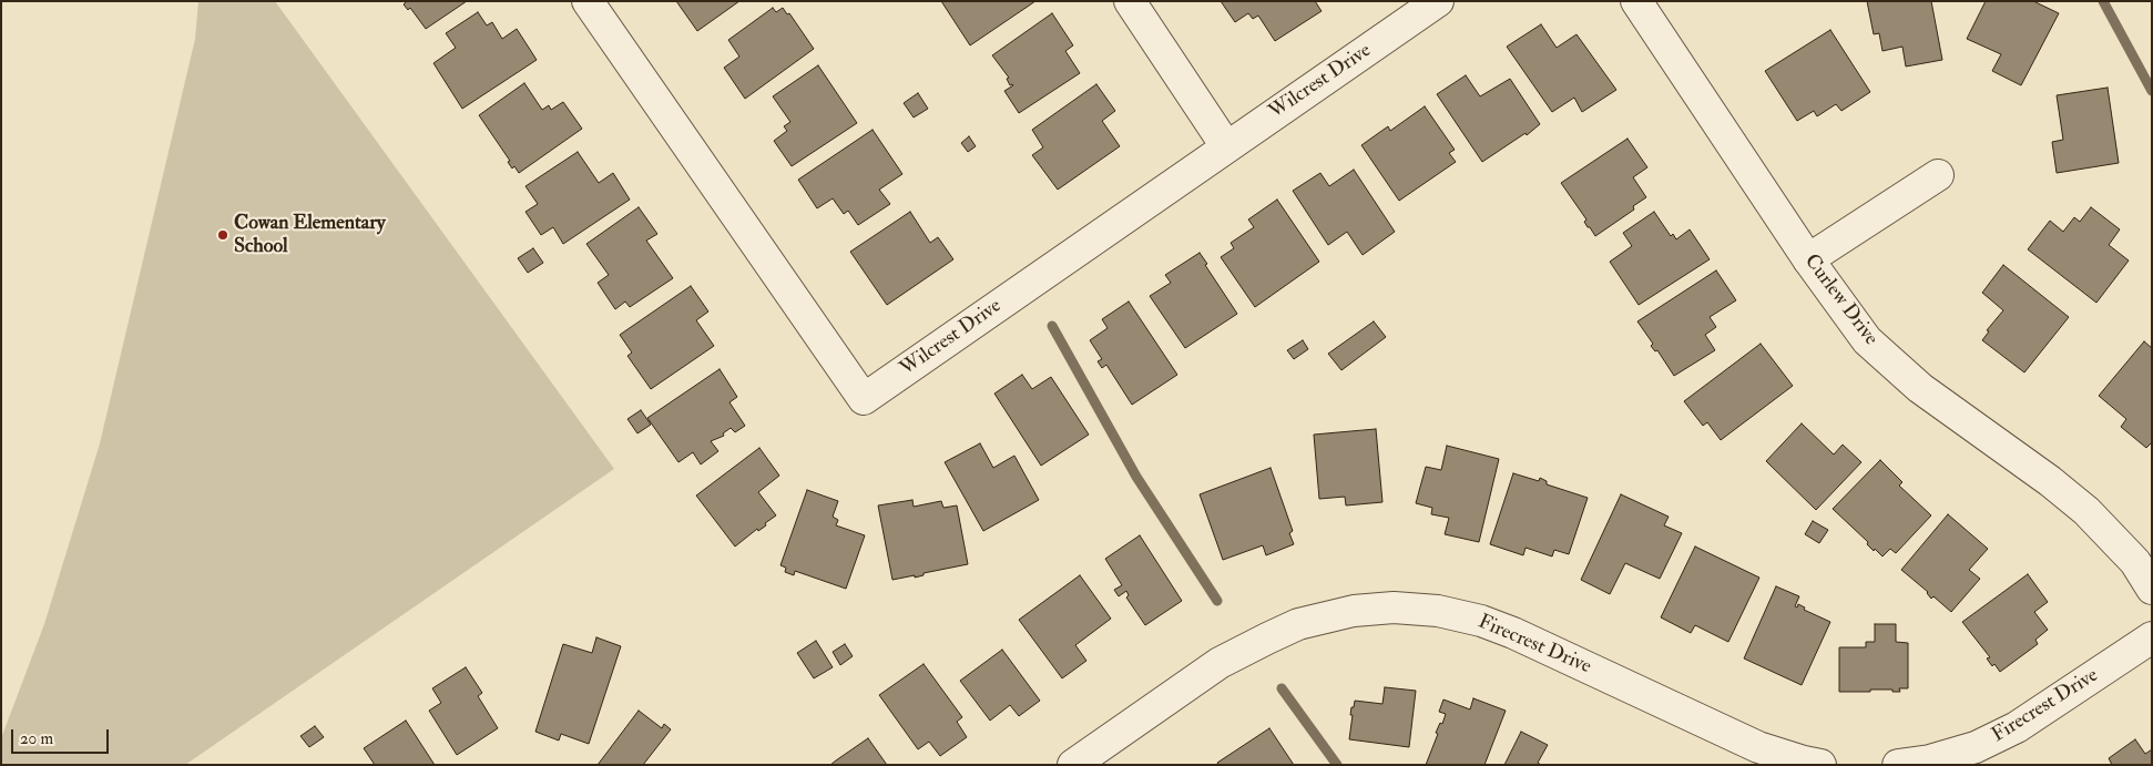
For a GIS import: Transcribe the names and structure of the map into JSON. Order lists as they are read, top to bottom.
{
  "streets": {
    "street": ["Wilcrest Drive", "Curlew Drive", "Firecrest Drive"]
  },
  "places": ["Cowan Elementary School"],
  "scale_bar": "20 m"
}
